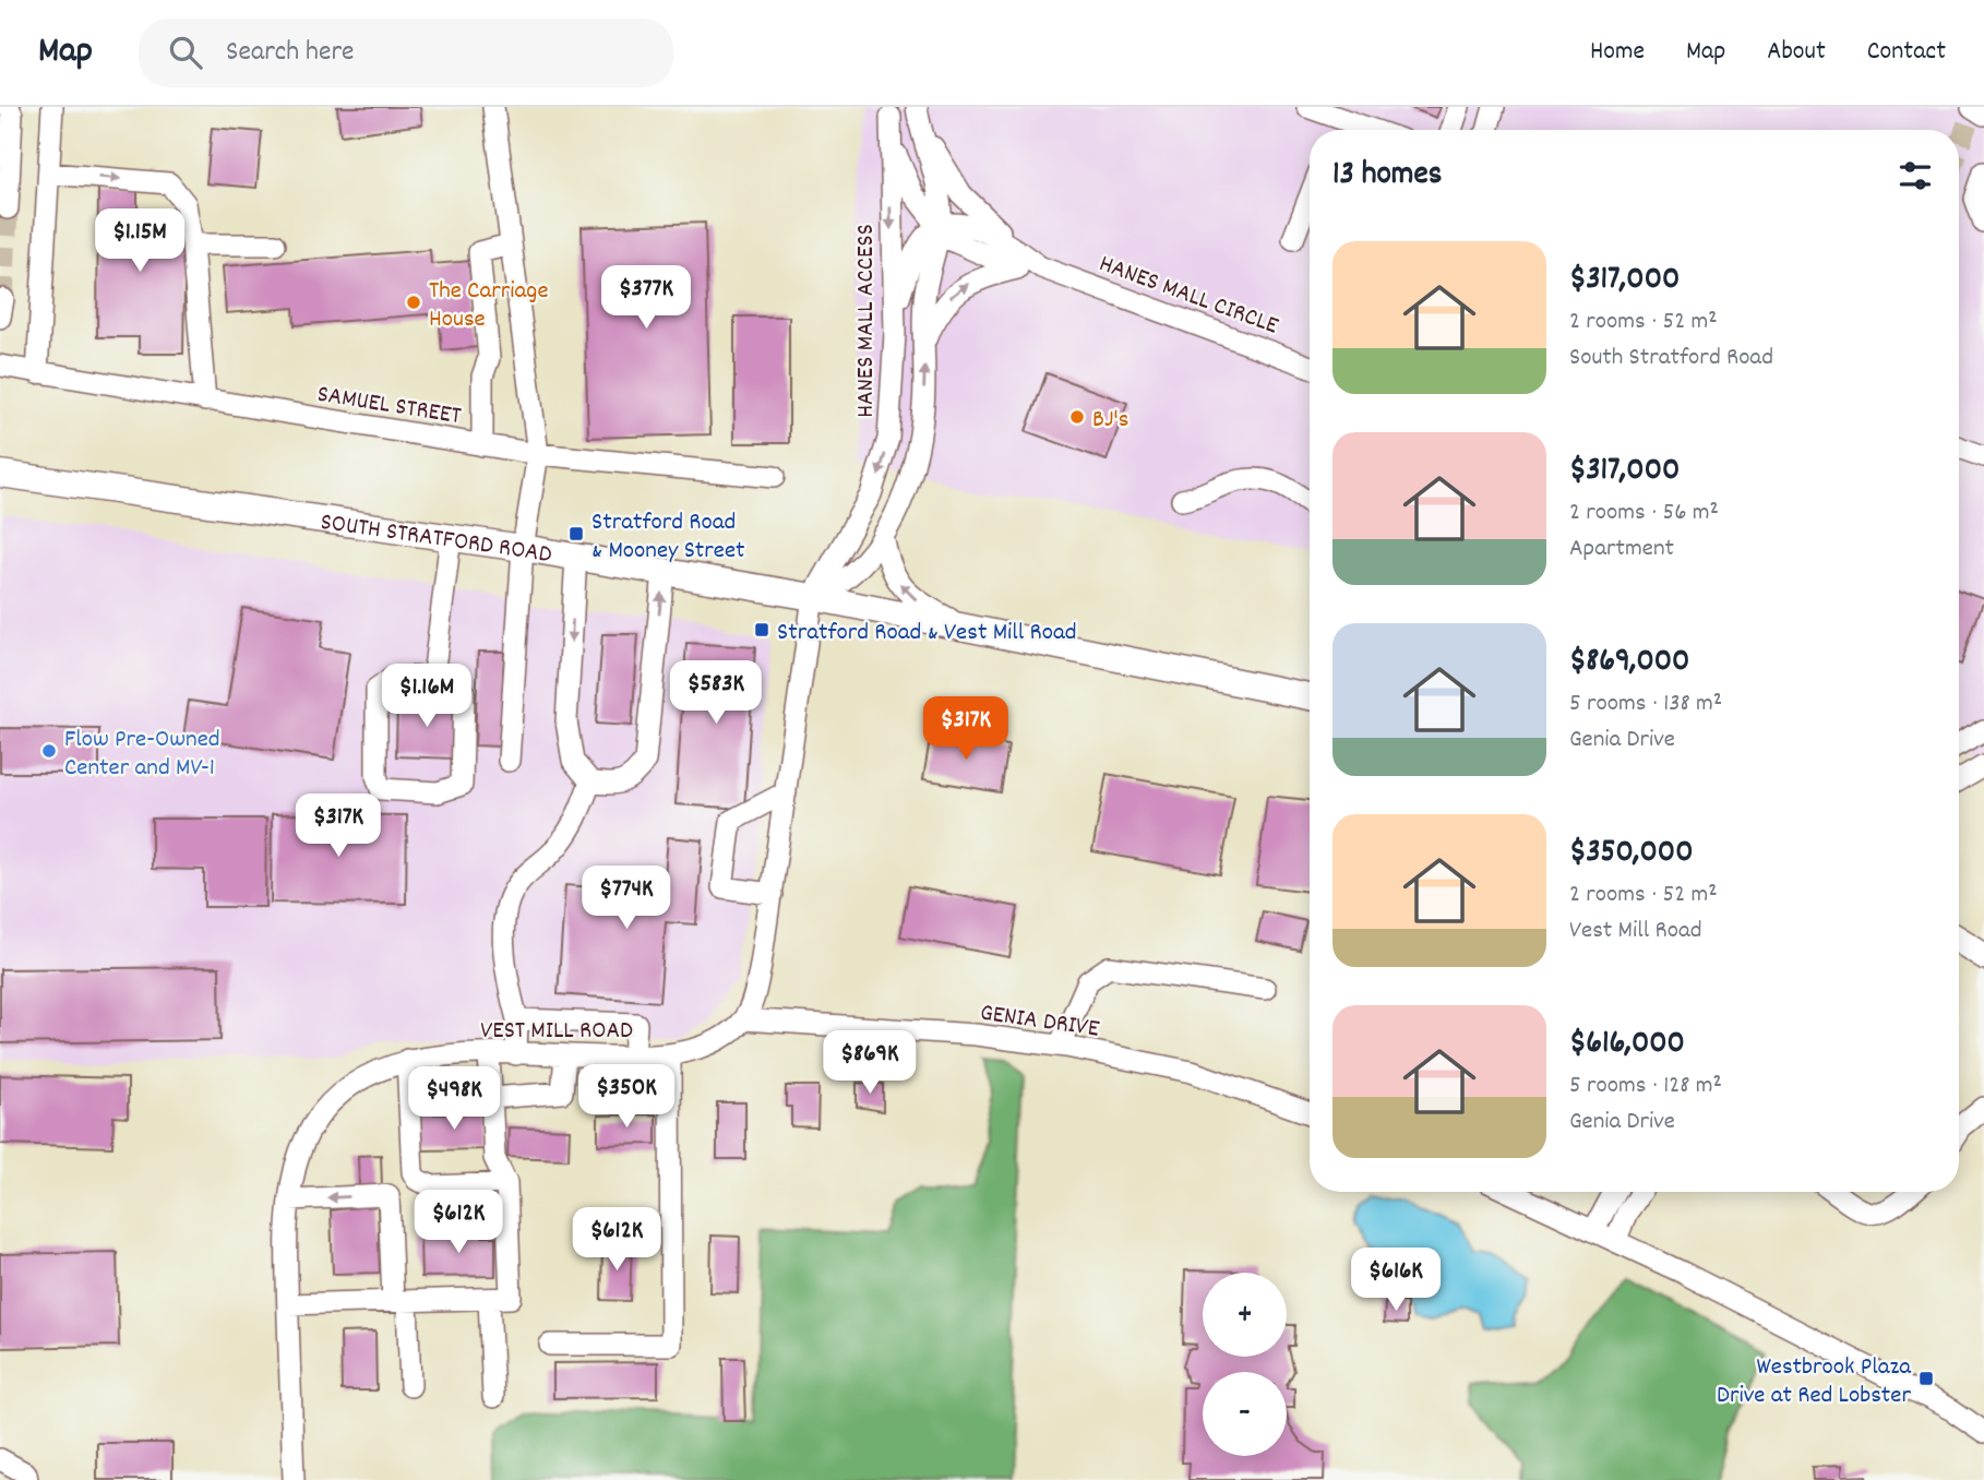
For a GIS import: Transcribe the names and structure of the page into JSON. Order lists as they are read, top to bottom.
{
  "streets": {
    "main road": ["SOUTH STRATFORD ROAD"],
    "street": [
      "HANES MALL CIRCLE",
      "HANES MALL ACCESS",
      "SAMUEL STREET",
      "GENIA DRIVE",
      "VEST MILL ROAD"
    ]
  },
  "crossings": [
    ["HANES MALL CIRCLE", "HANES MALL ACCESS"],
    ["HANES MALL ACCESS", "SOUTH STRATFORD ROAD"],
    ["GENIA DRIVE", "VEST MILL ROAD"]
  ],
  "places": {
    "other": ["The Carriage House", "BJ's", "Flow Pre-Owned Center and MV-1"],
    "transit": ["Stratford Road & Mooney Street", "Stratford Road & Vest Mill Road", "Westbrook Plaza Drive at Red Lobster"]
  },
  "page": {
    "header": "Map",
    "search": "Search here",
    "nav": [
      "Home",
      "Map",
      "About",
      "Contact"
    ],
    "heading": "13 homes",
    "price": [
      "$1.15M",
      "$377K",
      "$583K",
      "$1.16M",
      "$317K",
      "$317K",
      "$774K",
      "$869K",
      "$350K",
      "$498K",
      "$612K",
      "$612K",
      "$616K"
    ],
    "list": [
      {
        "name": "$317,000",
        "note": "2 rooms · 52 m² · South Stratford Road"
      },
      {
        "name": "$317,000",
        "note": "2 rooms · 56 m² · Apartment"
      },
      {
        "name": "$869,000",
        "note": "5 rooms · 138 m² · Genia Drive"
      },
      {
        "name": "$350,000",
        "note": "2 rooms · 52 m² · Vest Mill Road"
      },
      {
        "name": "$616,000",
        "note": "5 rooms · 128 m² · Genia Drive"
      }
    ],
    "map_buttons": ["+", "−"]
  }
}
